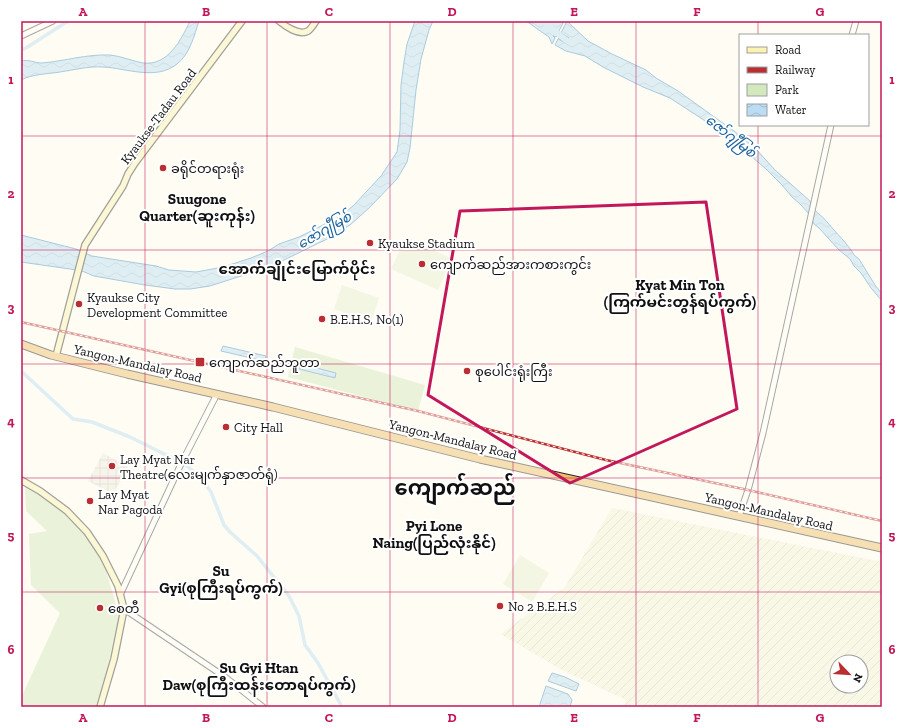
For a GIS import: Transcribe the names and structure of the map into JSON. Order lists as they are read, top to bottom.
{
  "streets": {
    "highway": ["Yangon-Mandalay Road"],
    "main road": ["Kyaukse-Tadau Road"]
  },
  "crossings": [
    ["Kyaukse-Tadau Road", "Yangon-Mandalay Road"]
  ],
  "districts": [
    "Suugone Quarter(ဆူးကုန်း)",
    "အောက်ချိုင်းမြောက်ပိုင်း",
    "Kyat Min Ton (ကြက်မင်းတွန်ရပ်ကွက်)",
    "ကျောက်ဆည်",
    "Pyi Lone Naing(ပြည်လုံးနိုင်)",
    "Su Gyi(စုကြီးရပ်ကွက်)",
    "Su Gyi Htan Daw(စုကြီးထန်းတောရပ်ကွက်)"
  ],
  "water": ["ဇော်ဂျီမြစ်"],
  "places": {
    "other": [
      "ခရိုင်တရားရုံး",
      "Kyaukse Stadium",
      "ကျောက်ဆည်အားကစားကွင်း",
      "Kyaukse City Development Committee",
      "B.E.H.S, No(1)",
      "စုပေါင်းရုံးကြီး",
      "City Hall",
      "Lay Myat Nar Theatre(လေးမျက်နှာဇာတ်ရုံ)",
      "Lay Myat Nar Pagoda",
      "No 2 B.E.H.S",
      "စေတီ"
    ],
    "transit": ["ကျောက်ဆည်ဘူတာ"]
  },
  "legend": [
    "Road",
    "Railway",
    "Park",
    "Water"
  ],
  "north": "bottom right",
  "grid": {
    "columns": [
      "A",
      "B",
      "C",
      "D",
      "E",
      "F",
      "G"
    ],
    "rows": [
      "1",
      "2",
      "3",
      "4",
      "5",
      "6"
    ]
  }
}
